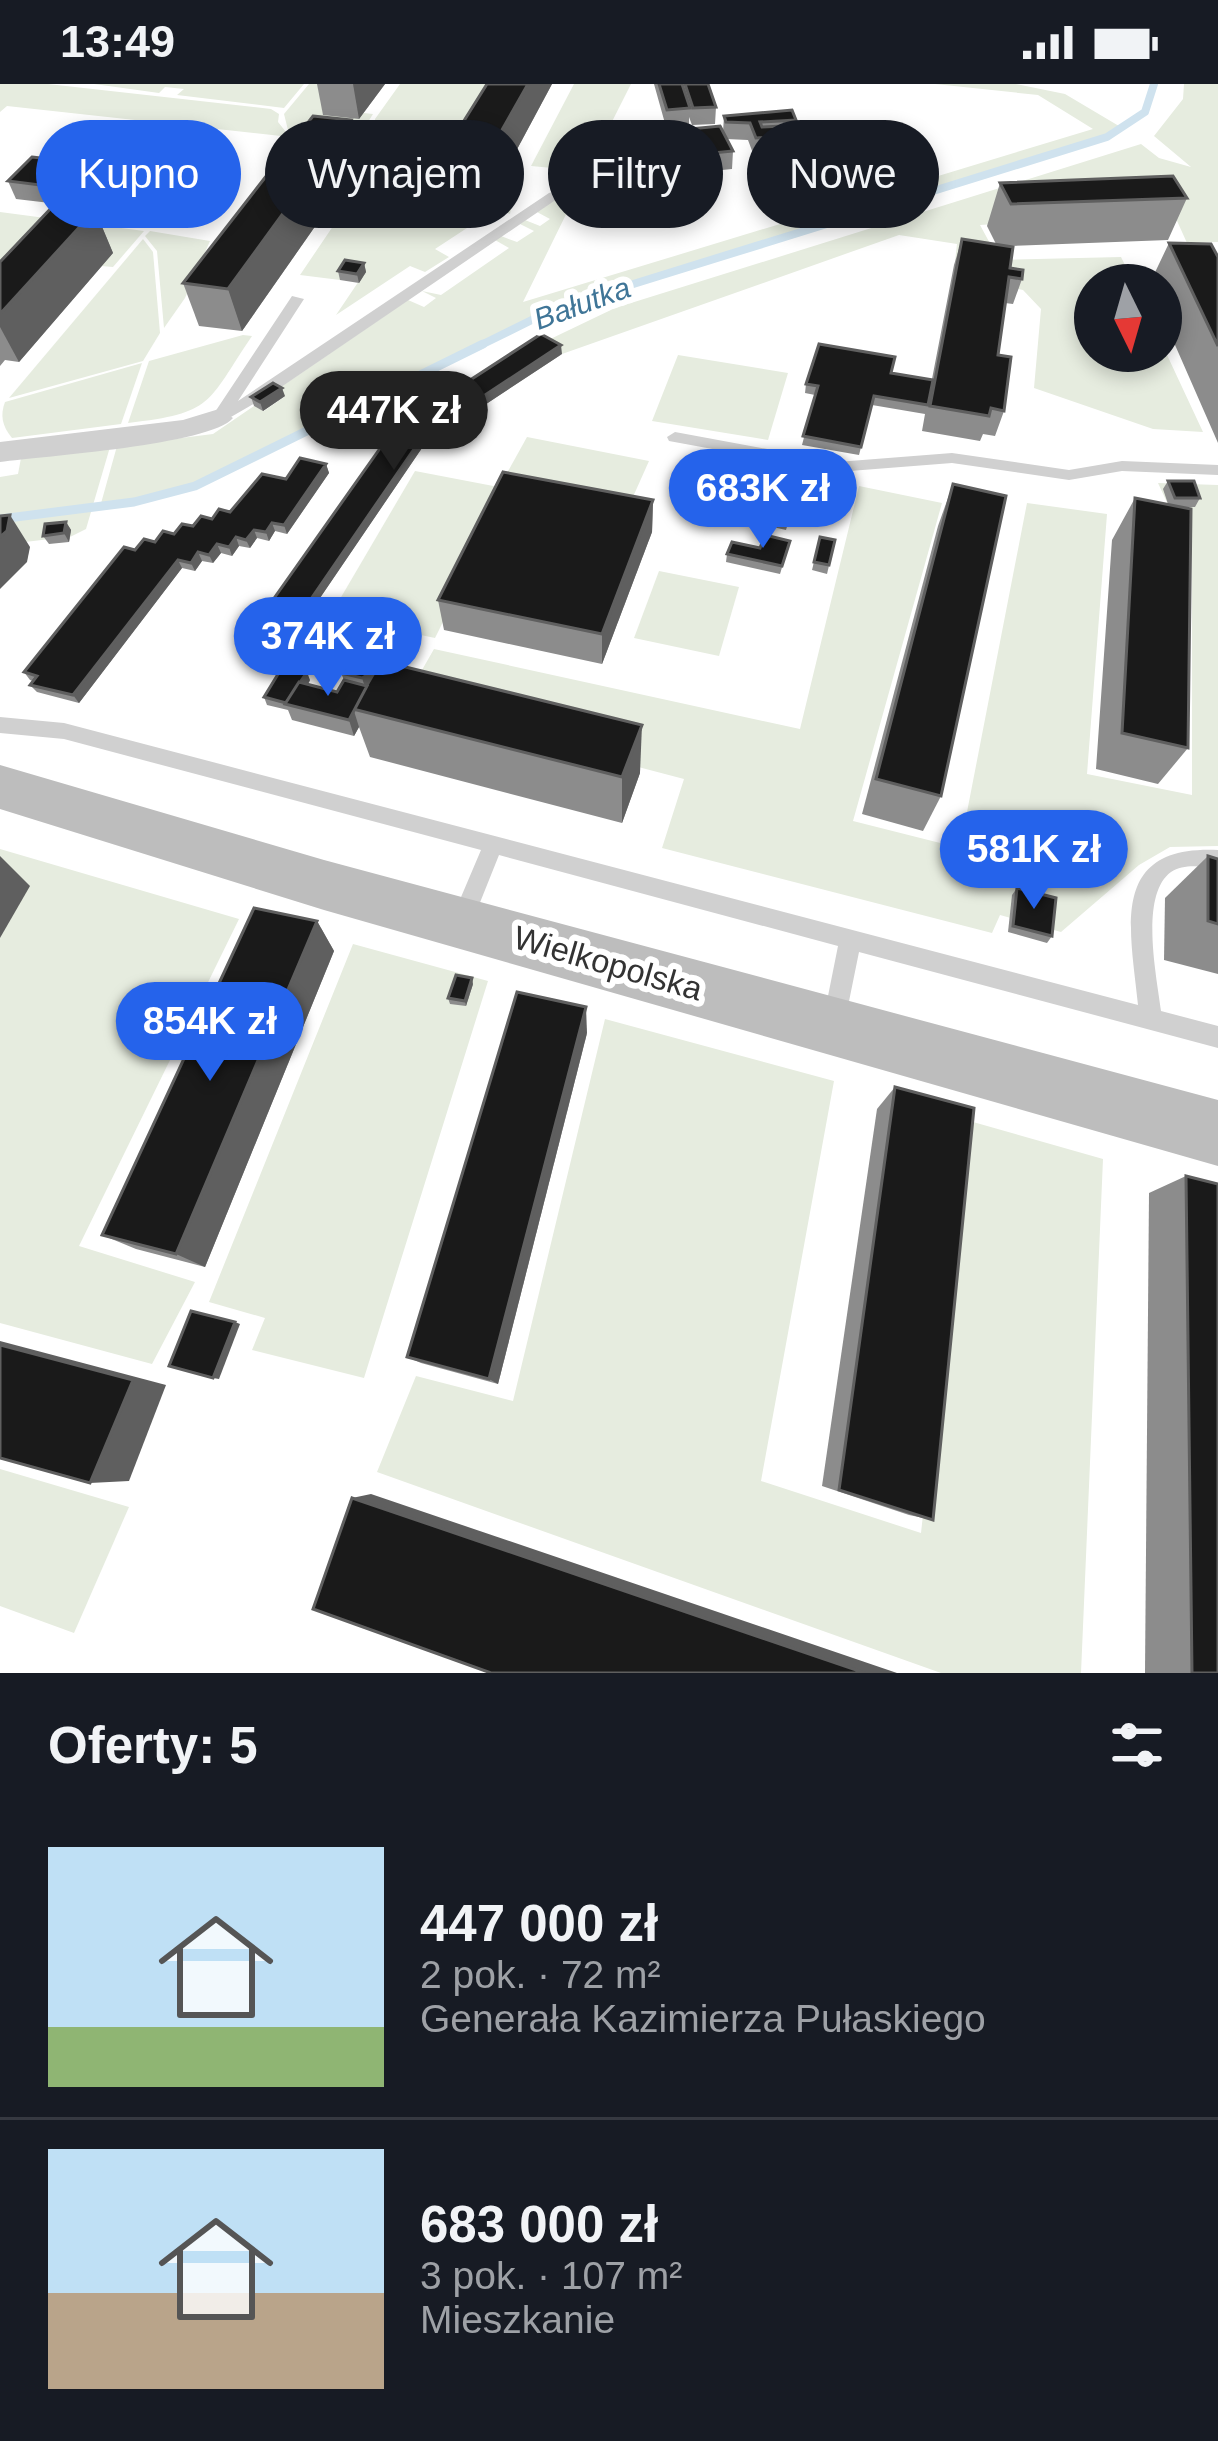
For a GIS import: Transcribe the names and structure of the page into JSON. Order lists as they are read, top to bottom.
{
  "streets": {
    "street": ["Wielkopolska"]
  },
  "water": ["Bałutka"],
  "north": "bottom",
  "page": {
    "status": "13:49",
    "chip": [
      "Kupno",
      "Wynajem",
      "Filtry",
      "Nowe"
    ],
    "price": [
      "447K zł",
      "683K zł",
      "374K zł",
      "581K zł",
      "854K zł"
    ],
    "heading": "Oferty: 5",
    "list": [
      {
        "name": "447 000 zł",
        "note": "2 pok. · 72 m² · Generała Kazimierza Pułaskiego"
      },
      {
        "name": "683 000 zł",
        "note": "3 pok. · 107 m² · Mieszkanie"
      }
    ]
  }
}
